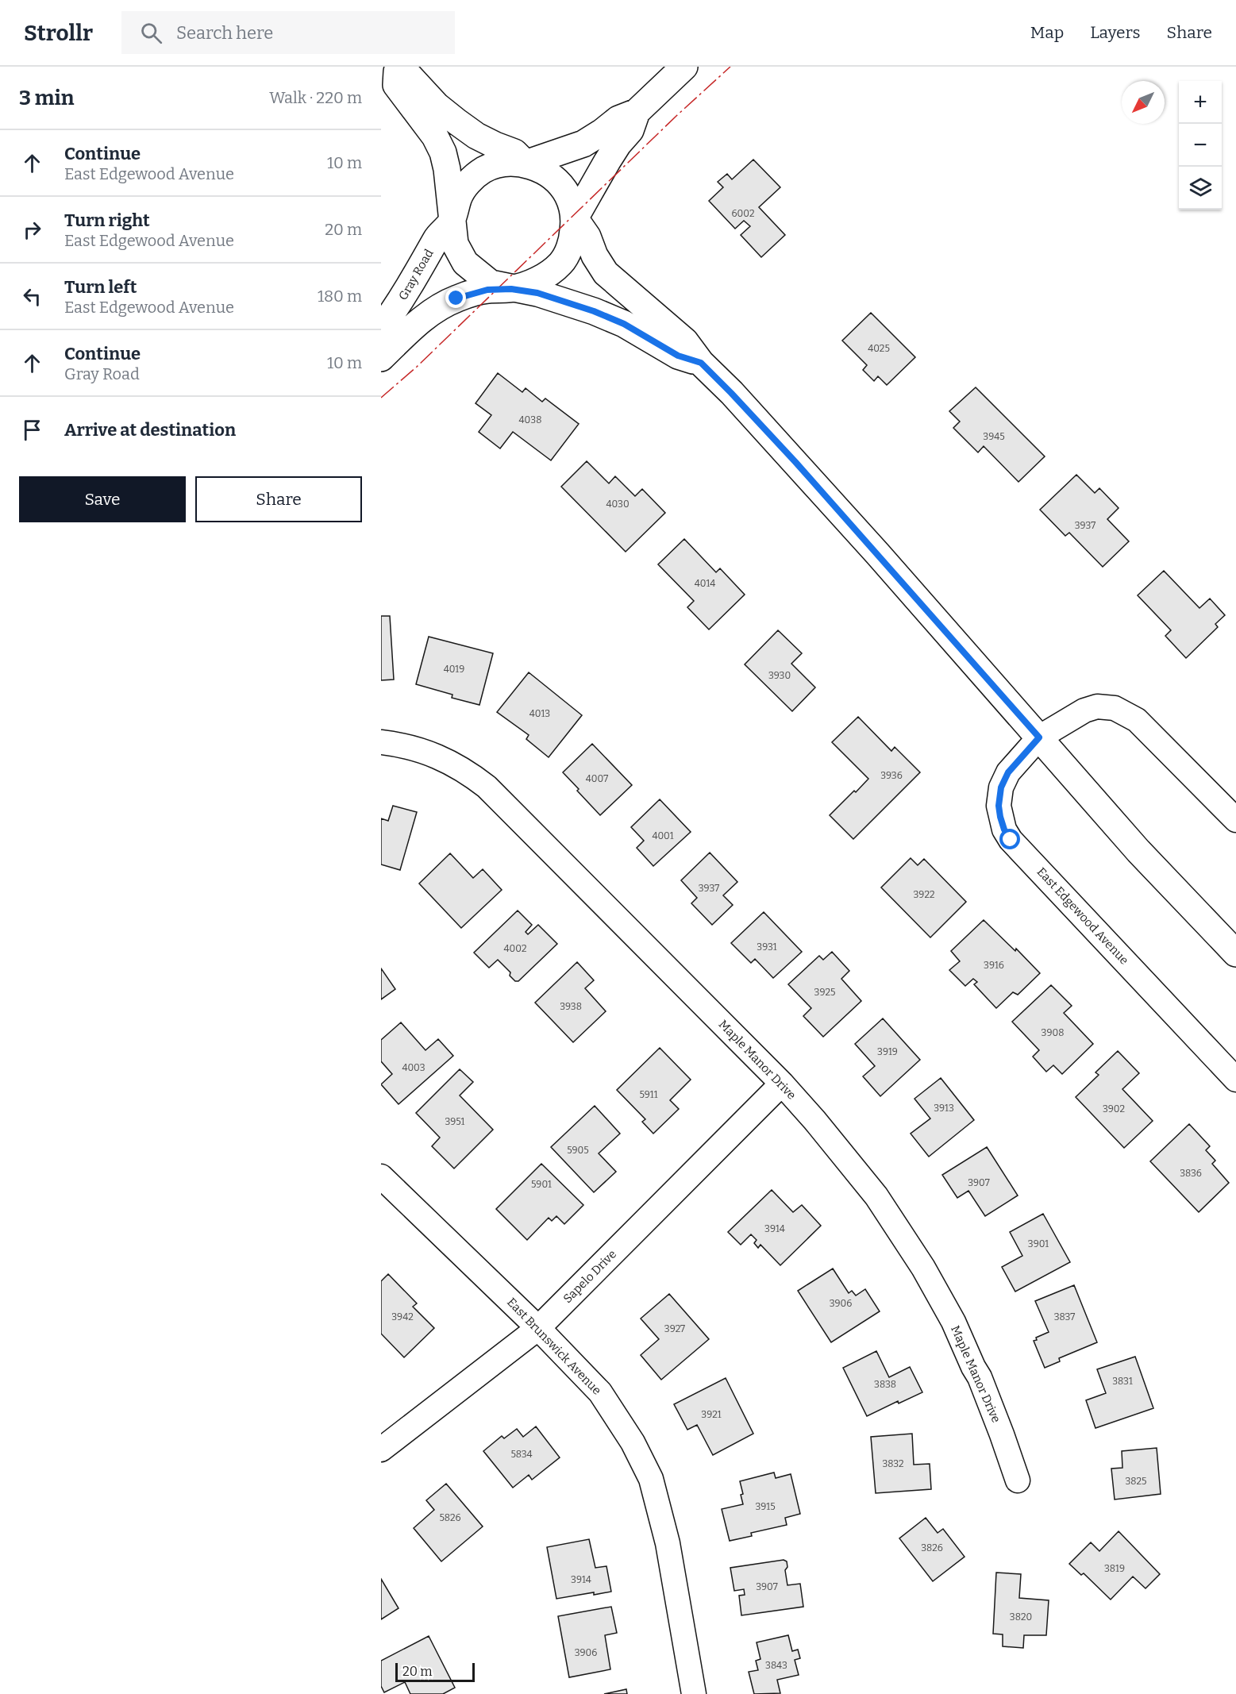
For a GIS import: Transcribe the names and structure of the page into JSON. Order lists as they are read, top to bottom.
{
  "streets": {
    "main road": ["Gray Road"],
    "street": [
      "East Edgewood Avenue",
      "Maple Manor Drive",
      "Sapelo Drive",
      "East Brunswick Avenue"
    ]
  },
  "crossings": [
    ["Maple Manor Drive", "Sapelo Drive"],
    ["Sapelo Drive", "East Brunswick Avenue"]
  ],
  "house_numbers": [
    "6002",
    "4025",
    "4038",
    "3945",
    "4030",
    "3937",
    "4014",
    "4019",
    "3930",
    "4013",
    "3936",
    "4007",
    "4001",
    "3937",
    "3922",
    "3931",
    "4002",
    "3916",
    "3925",
    "3938",
    "3908",
    "3919",
    "4003",
    "5911",
    "3913",
    "3902",
    "3951",
    "5905",
    "3836",
    "3907",
    "5901",
    "3914",
    "3901",
    "3906",
    "3942",
    "3837",
    "3927",
    "3831",
    "3838",
    "3921",
    "5834",
    "3832",
    "3825",
    "3915",
    "5826",
    "3826",
    "3819",
    "3914",
    "3907",
    "3820",
    "3906",
    "3843"
  ],
  "scale_bar": "20 m",
  "north": "bottom left",
  "page": {
    "header": "Strollr",
    "search": "Search here",
    "nav": ["Map", "Layers", "Share"],
    "heading": ["3 min", "Walk · 220 m"],
    "map_buttons": ["+", "−"],
    "list": [
      ["Continue", "East Edgewood Avenue", "10 m"],
      ["Turn right", "East Edgewood Avenue", "20 m"],
      ["Turn left", "East Edgewood Avenue", "180 m"],
      ["Continue", "Gray Road", "10 m"],
      "Arrive at destination"
    ],
    "buttons": ["Save", "Share"],
    "scale": "20 m"
  }
}
